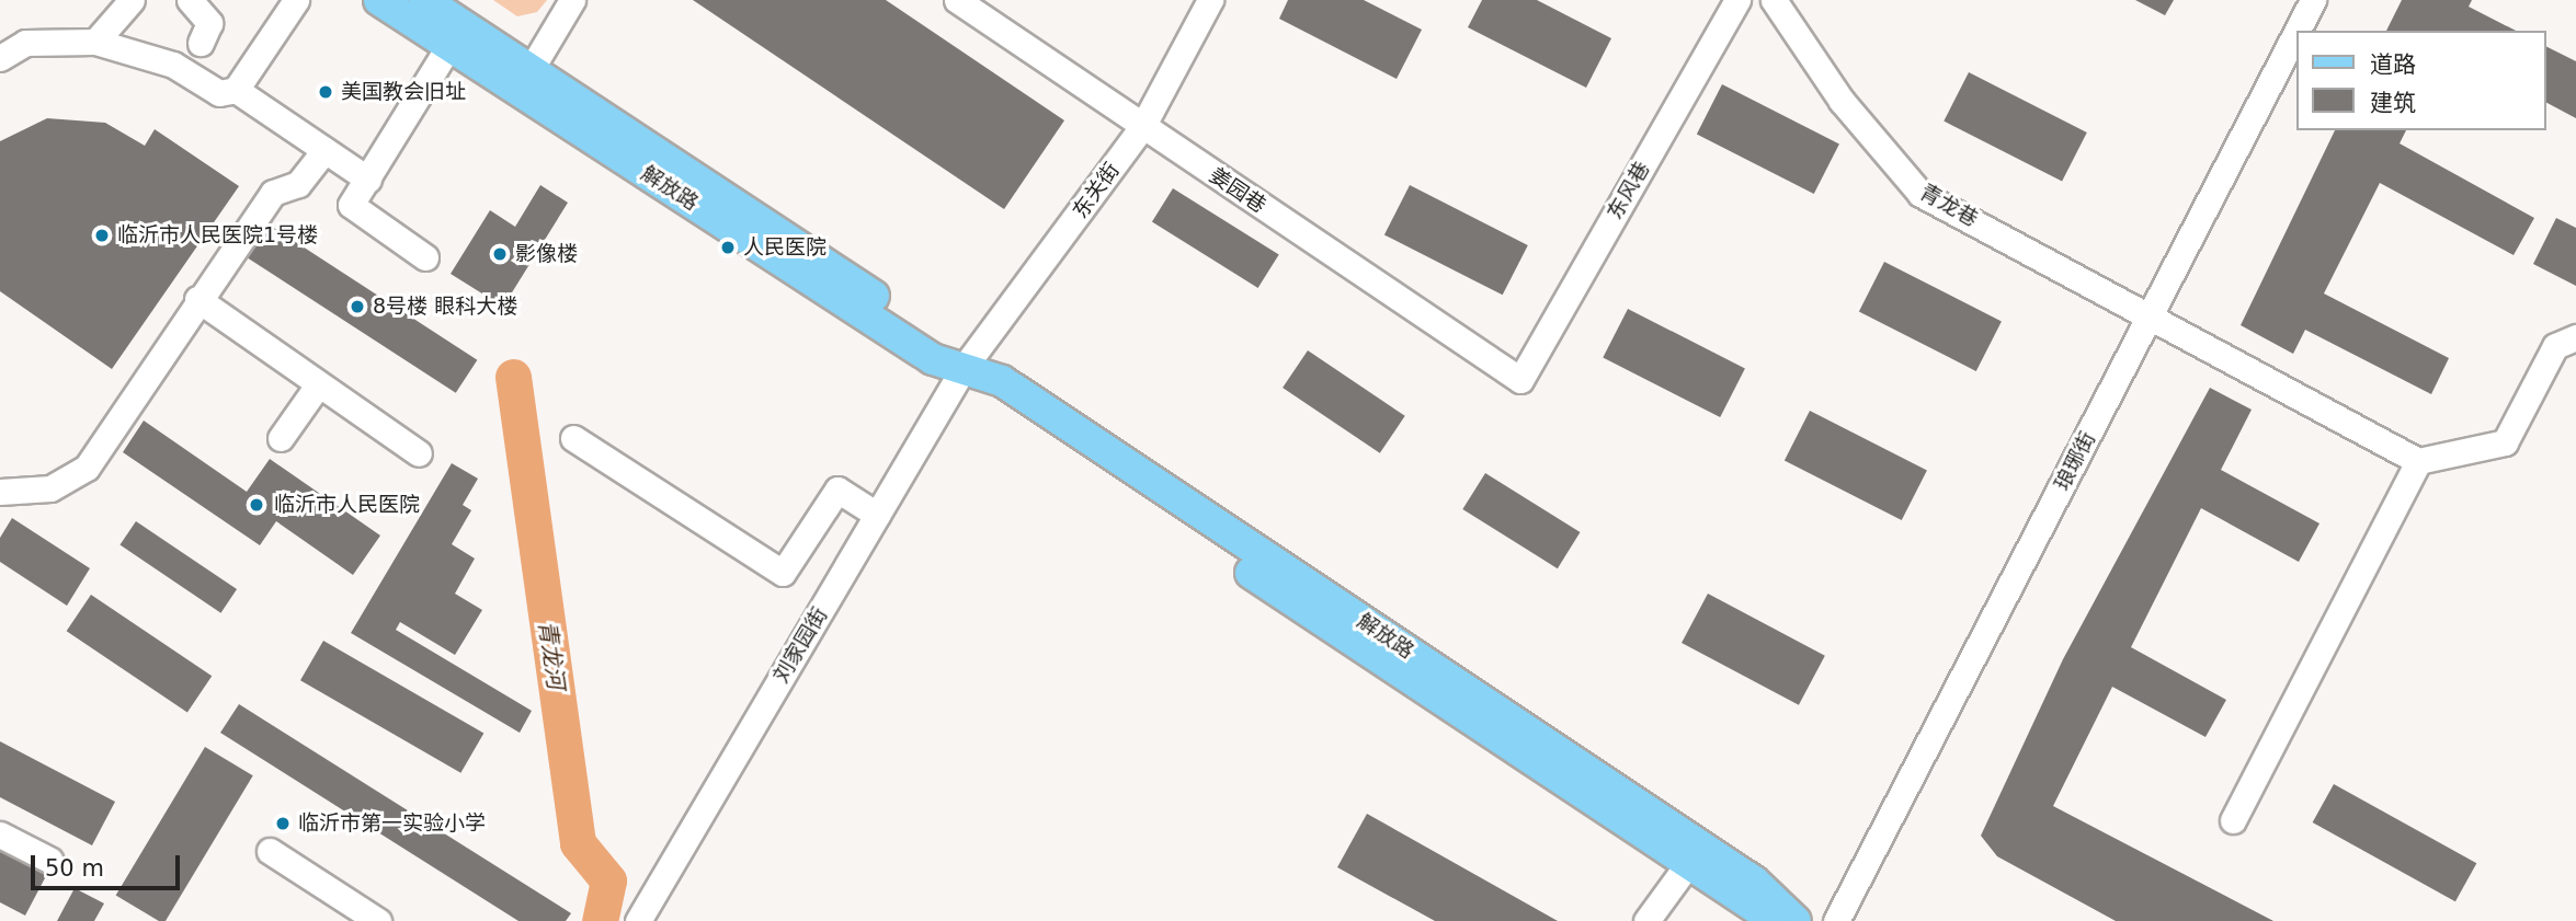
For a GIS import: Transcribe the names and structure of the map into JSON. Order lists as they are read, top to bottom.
{
  "streets": {
    "main road": ["解放路"],
    "street": [
      "东关街",
      "姜园巷",
      "东风巷",
      "青龙巷",
      "琅琊街",
      "刘家园街"
    ]
  },
  "crossings": [
    ["解放路", "东关街"],
    ["解放路", "刘家园街"],
    ["东关街", "姜园巷"],
    ["东关街", "刘家园街"],
    ["姜园巷", "东风巷"],
    ["青龙巷", "琅琊街"]
  ],
  "water": ["青龙河"],
  "places": [
    "美国教会旧址",
    "临沂市人民医院1号楼",
    "人民医院",
    "影像楼",
    "8号楼 眼科大楼",
    "临沂市人民医院",
    "临沂市第一实验小学"
  ],
  "legend": ["道路", "建筑"],
  "scale_bar": "50 m"
}
